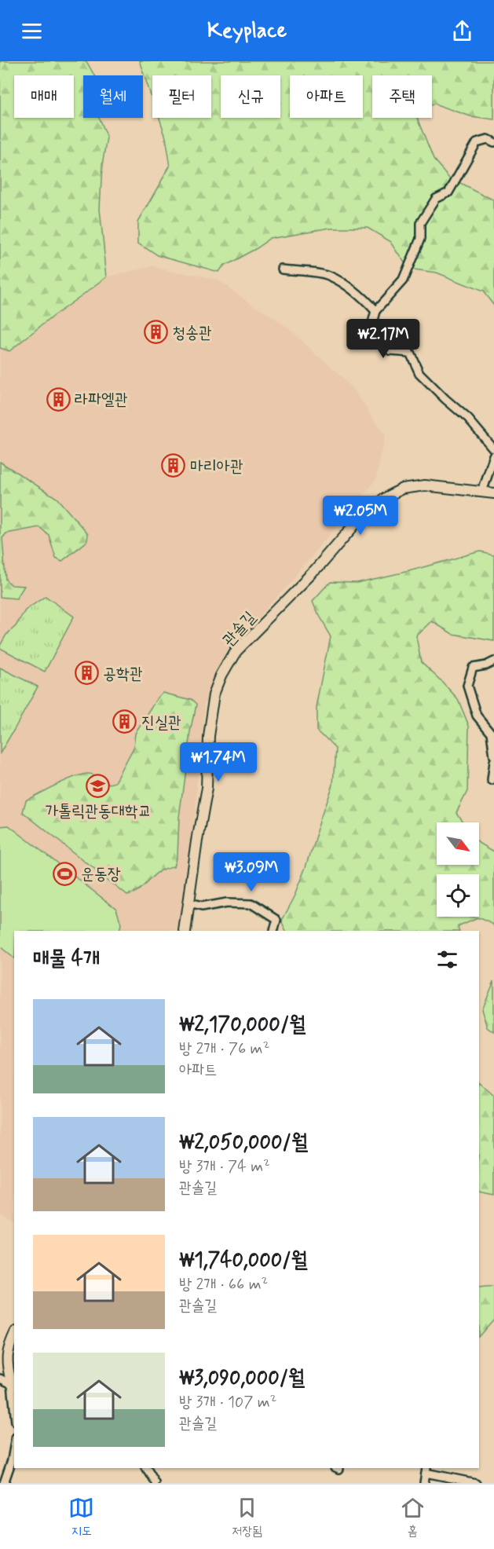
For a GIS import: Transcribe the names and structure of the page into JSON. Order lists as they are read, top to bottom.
{
  "streets": {
    "street": ["관솔길"]
  },
  "places": {
    "building": [
      "청송관",
      "라파엘관",
      "마리아관",
      "공학관",
      "진실관"
    ],
    "school or university": ["가톨릭관동대학교"],
    "sports": ["운동장"]
  },
  "north": "bottom right",
  "page": {
    "header": "Keyplace",
    "chip": [
      "매매",
      "월세",
      "필터",
      "신규",
      "아파트",
      "주택"
    ],
    "price": [
      "₩2.17M",
      "₩2.05M",
      "₩1.74M",
      "₩3.09M"
    ],
    "heading": "매물 4개",
    "list": [
      {
        "name": "₩2,170,000/월",
        "note": "방 2개 · 76 m² · 아파트"
      },
      {
        "name": "₩2,050,000/월",
        "note": "방 3개 · 74 m² · 관솔길"
      },
      {
        "name": "₩1,740,000/월",
        "note": "방 2개 · 66 m² · 관솔길"
      },
      {
        "name": "₩3,090,000/월",
        "note": "방 3개 · 107 m² · 관솔길"
      }
    ],
    "tabs": ["지도", "저장됨", "홈"]
  }
}
